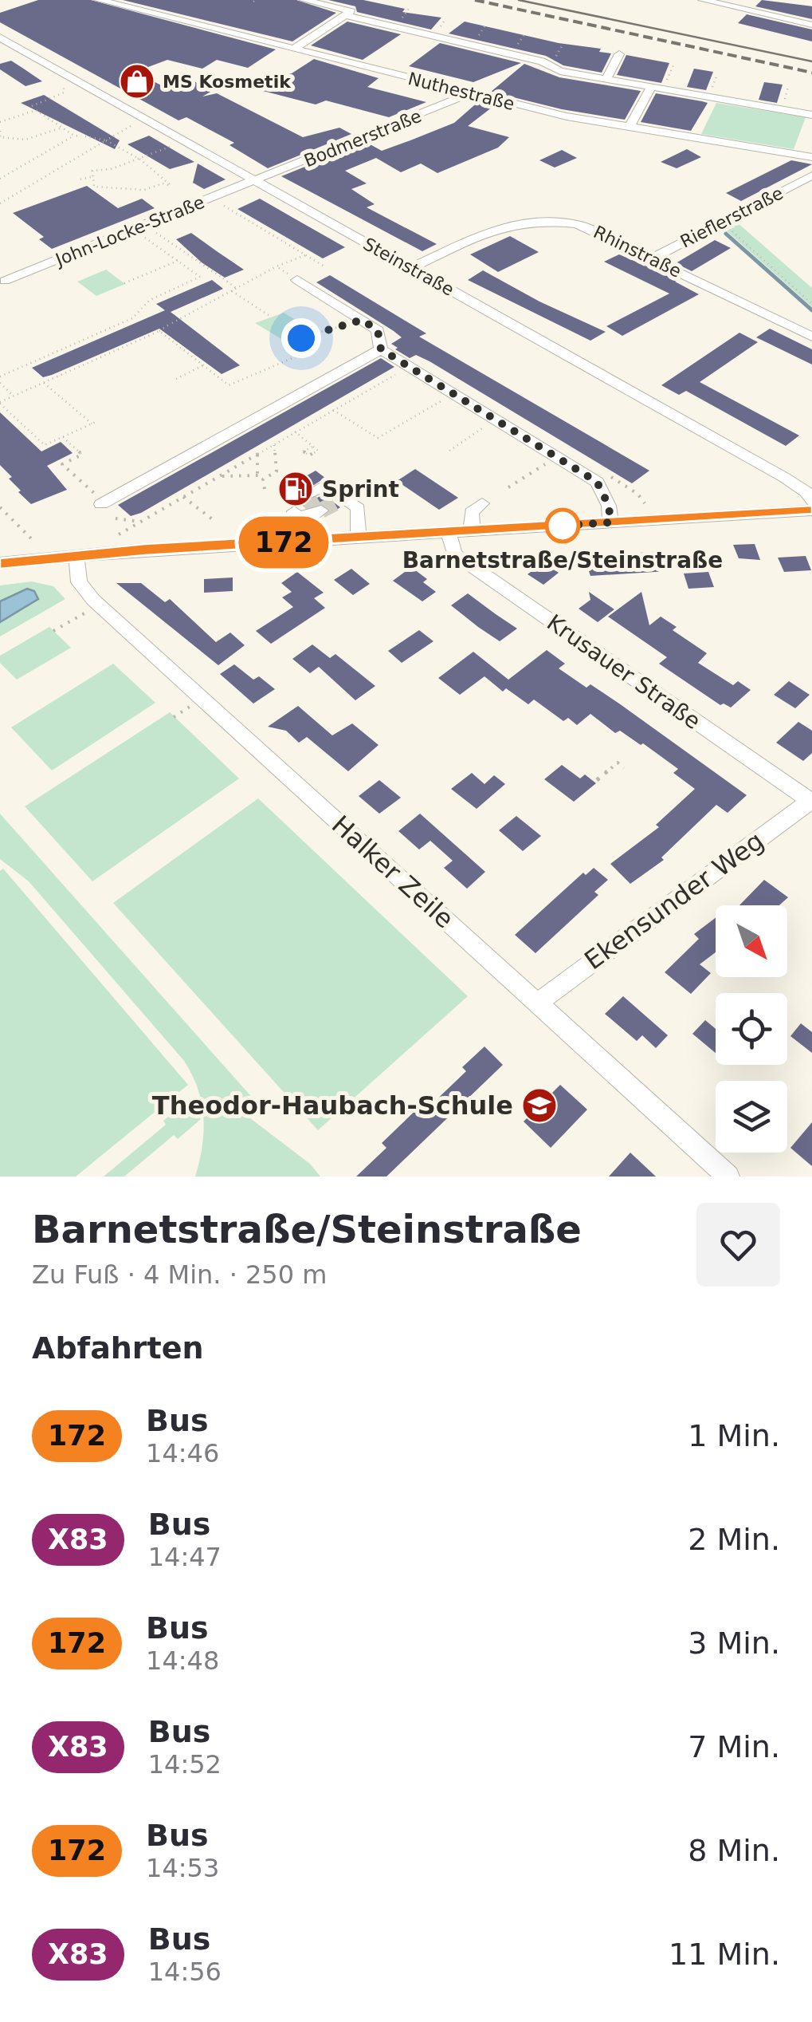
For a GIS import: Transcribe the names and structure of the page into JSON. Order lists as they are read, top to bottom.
{
  "streets": {
    "street": [
      "Nuthestraße",
      "Bodmerstraße",
      "Rieflerstraße",
      "John-Locke-Straße",
      "Rhinstraße",
      "Steinstraße",
      "Krusauer Straße",
      "Halker Zeile",
      "Ekensunder Weg"
    ]
  },
  "crossings": [
    ["Nuthestraße", "Bodmerstraße"],
    ["Bodmerstraße", "John-Locke-Straße"],
    ["Bodmerstraße", "Steinstraße"],
    ["Rieflerstraße", "Rhinstraße"],
    ["John-Locke-Straße", "Steinstraße"],
    ["Rhinstraße", "Steinstraße"],
    ["Krusauer Straße", "Ekensunder Weg"],
    ["Halker Zeile", "Ekensunder Weg"]
  ],
  "places": {
    "shop": ["MS Kosmetik"],
    "fuel station": ["Sprint"],
    "other": ["Barnetstraße/Steinstraße"],
    "school or university": ["Theodor-Haubach-Schule"]
  },
  "lines": ["bus line 172"],
  "north": "bottom right",
  "page": {
    "on_map": "172",
    "heading": [
      ["Barnetstraße/Steinstraße", "Zu Fuß · 4 Min. · 250 m"],
      "Abfahrten"
    ],
    "list": [
      {
        "mark": "172",
        "name": "Bus",
        "note": "14:46",
        "value": "1 Min."
      },
      {
        "mark": "X83",
        "name": "Bus",
        "note": "14:47",
        "value": "2 Min."
      },
      {
        "mark": "172",
        "name": "Bus",
        "note": "14:48",
        "value": "3 Min."
      },
      {
        "mark": "X83",
        "name": "Bus",
        "note": "14:52",
        "value": "7 Min."
      },
      {
        "mark": "172",
        "name": "Bus",
        "note": "14:53",
        "value": "8 Min."
      },
      {
        "mark": "X83",
        "name": "Bus",
        "note": "14:56",
        "value": "11 Min."
      }
    ]
  }
}
